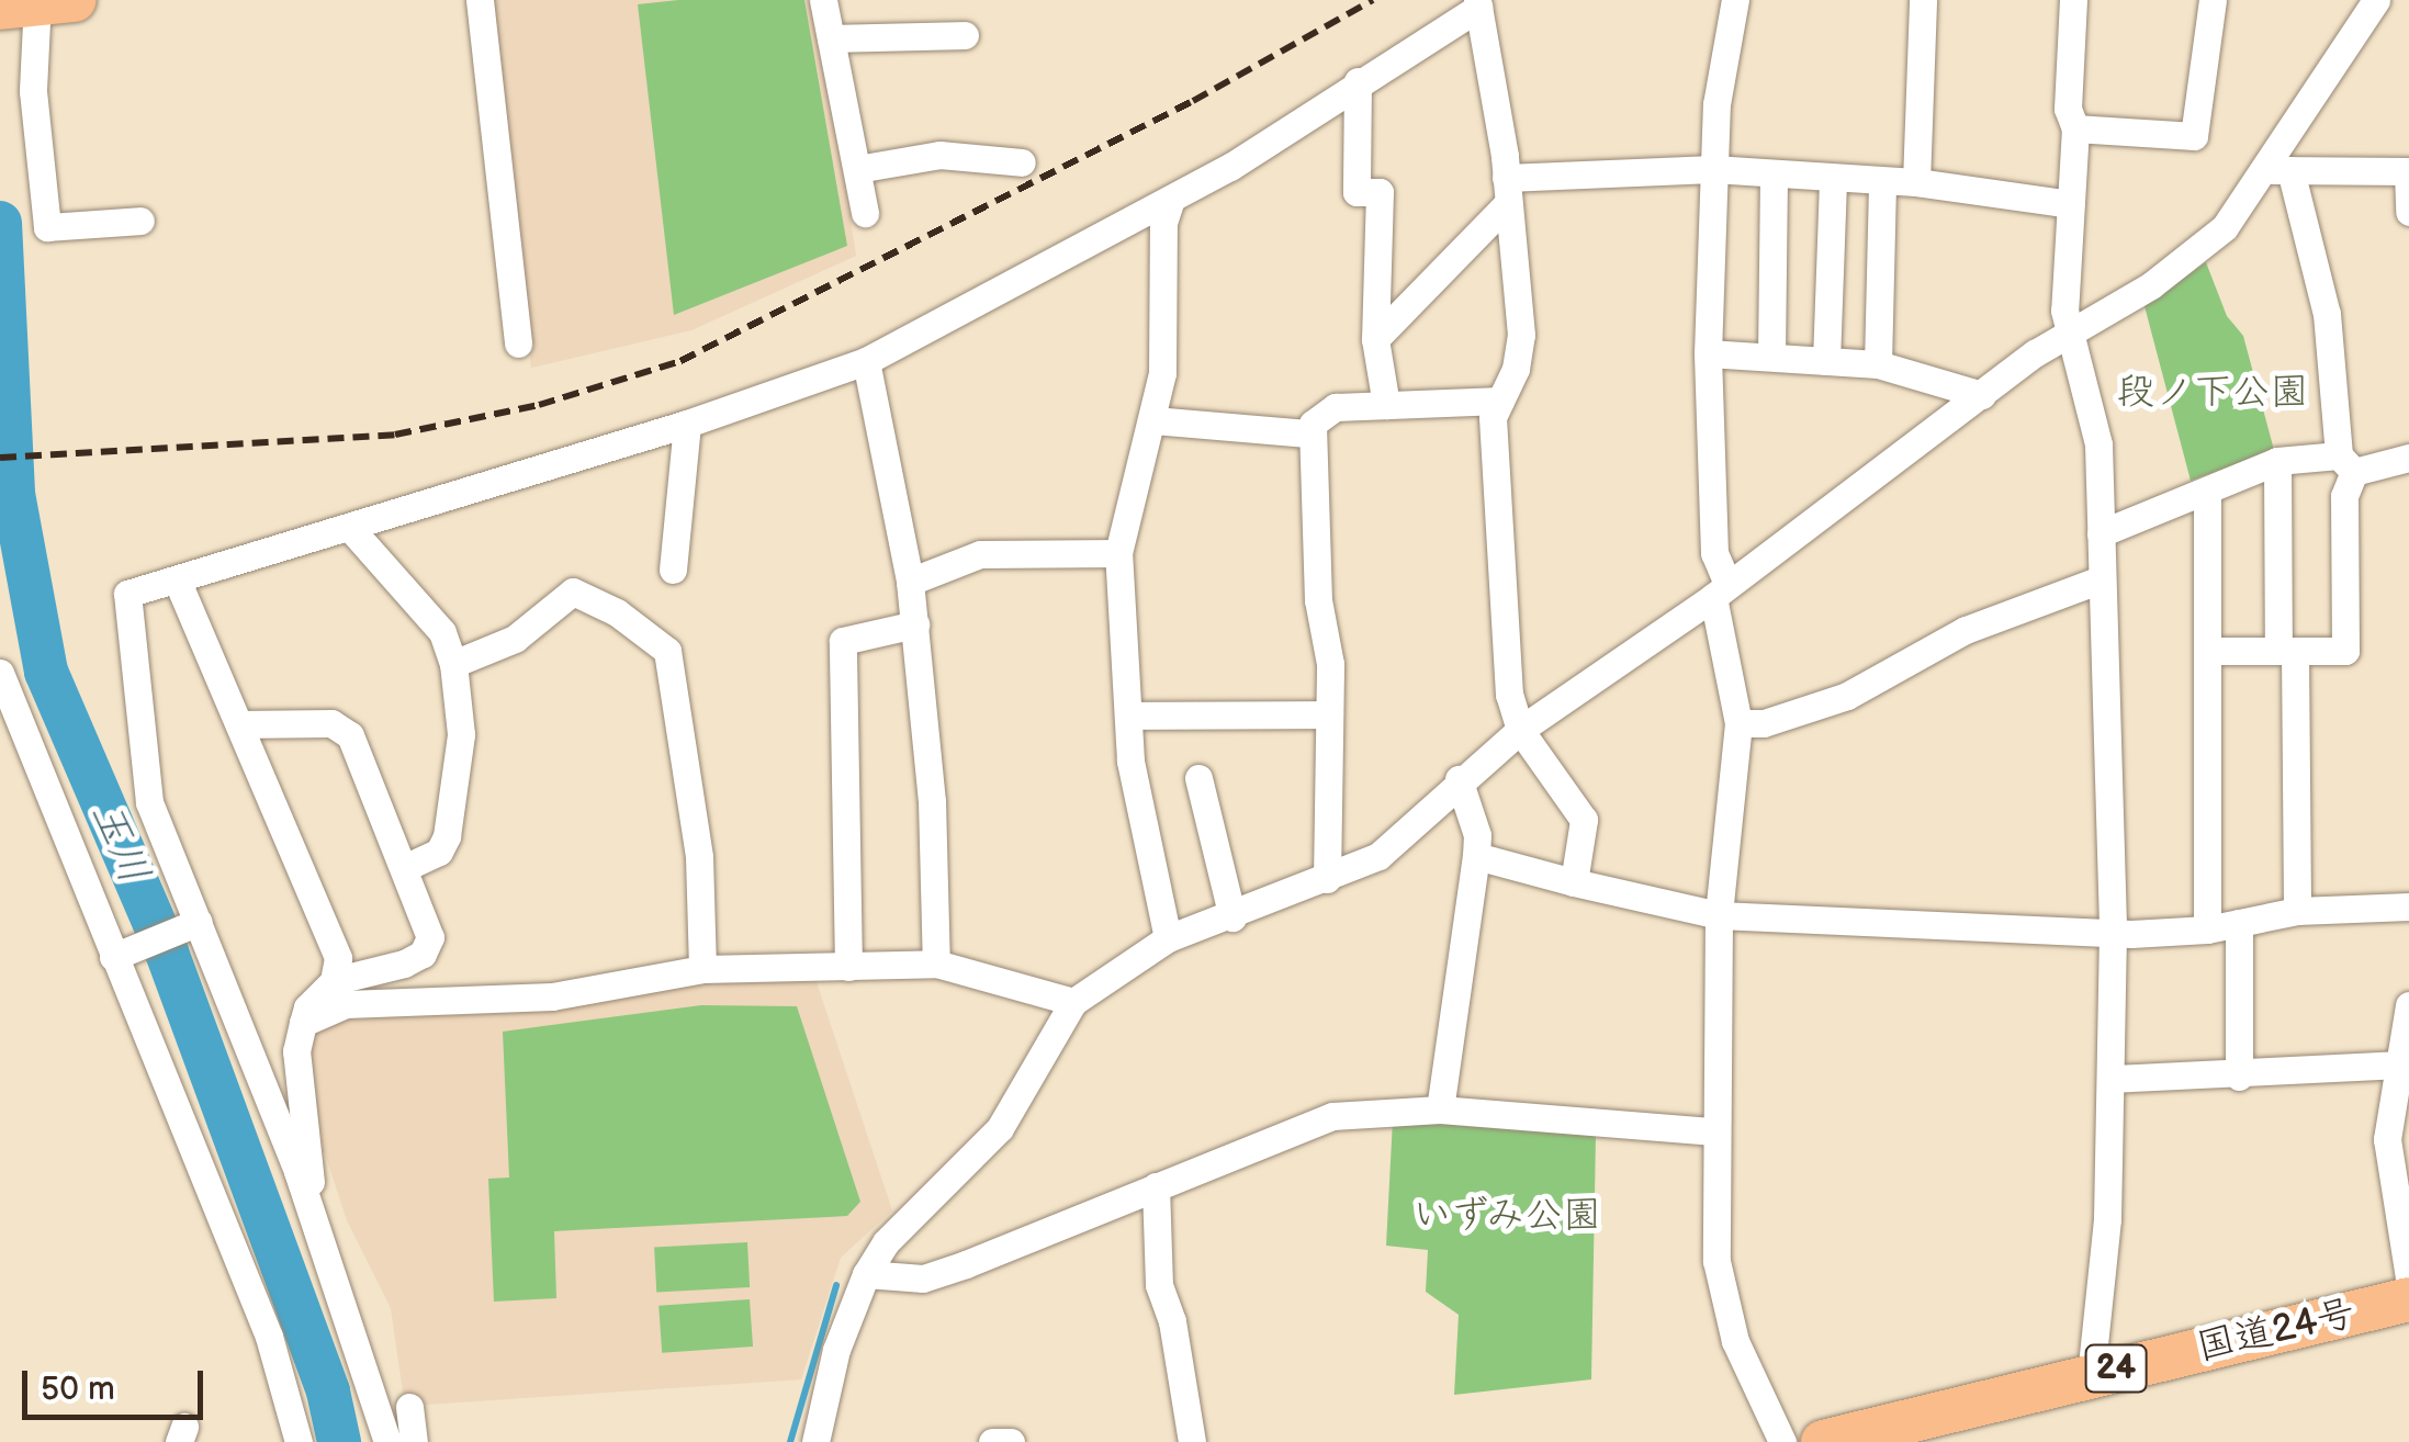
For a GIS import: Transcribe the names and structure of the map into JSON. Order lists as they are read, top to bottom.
{
  "streets": {
    "highway": ["国道24号", "24"]
  },
  "water": ["玉川"],
  "parks": ["段ノ下公園", "いずみ公園"],
  "scale_bar": "50 m"
}
